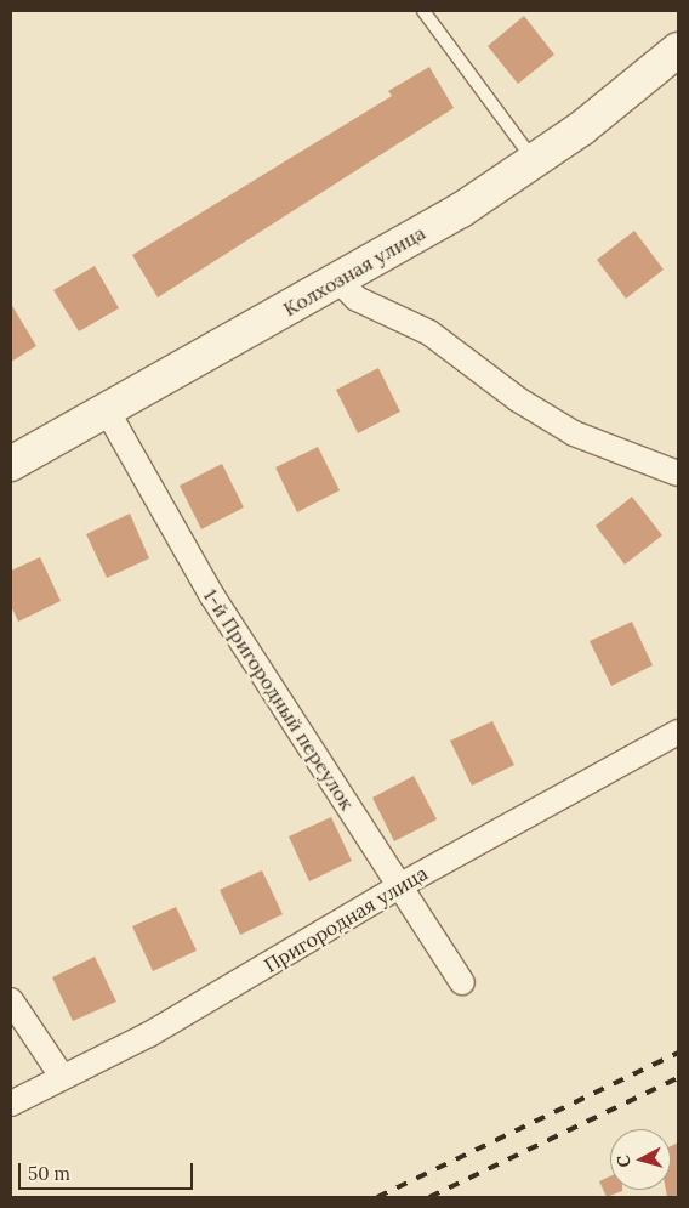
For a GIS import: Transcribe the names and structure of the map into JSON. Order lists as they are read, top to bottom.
{
  "streets": {
    "main road": ["Колхозная улица"],
    "street": ["1-й Пригородный переулок", "Пригородная улица"]
  },
  "crossings": [
    ["Колхозная улица", "1-й Пригородный переулок"],
    ["1-й Пригородный переулок", "Пригородная улица"]
  ],
  "scale_bar": "50 m",
  "north": "left"
}
